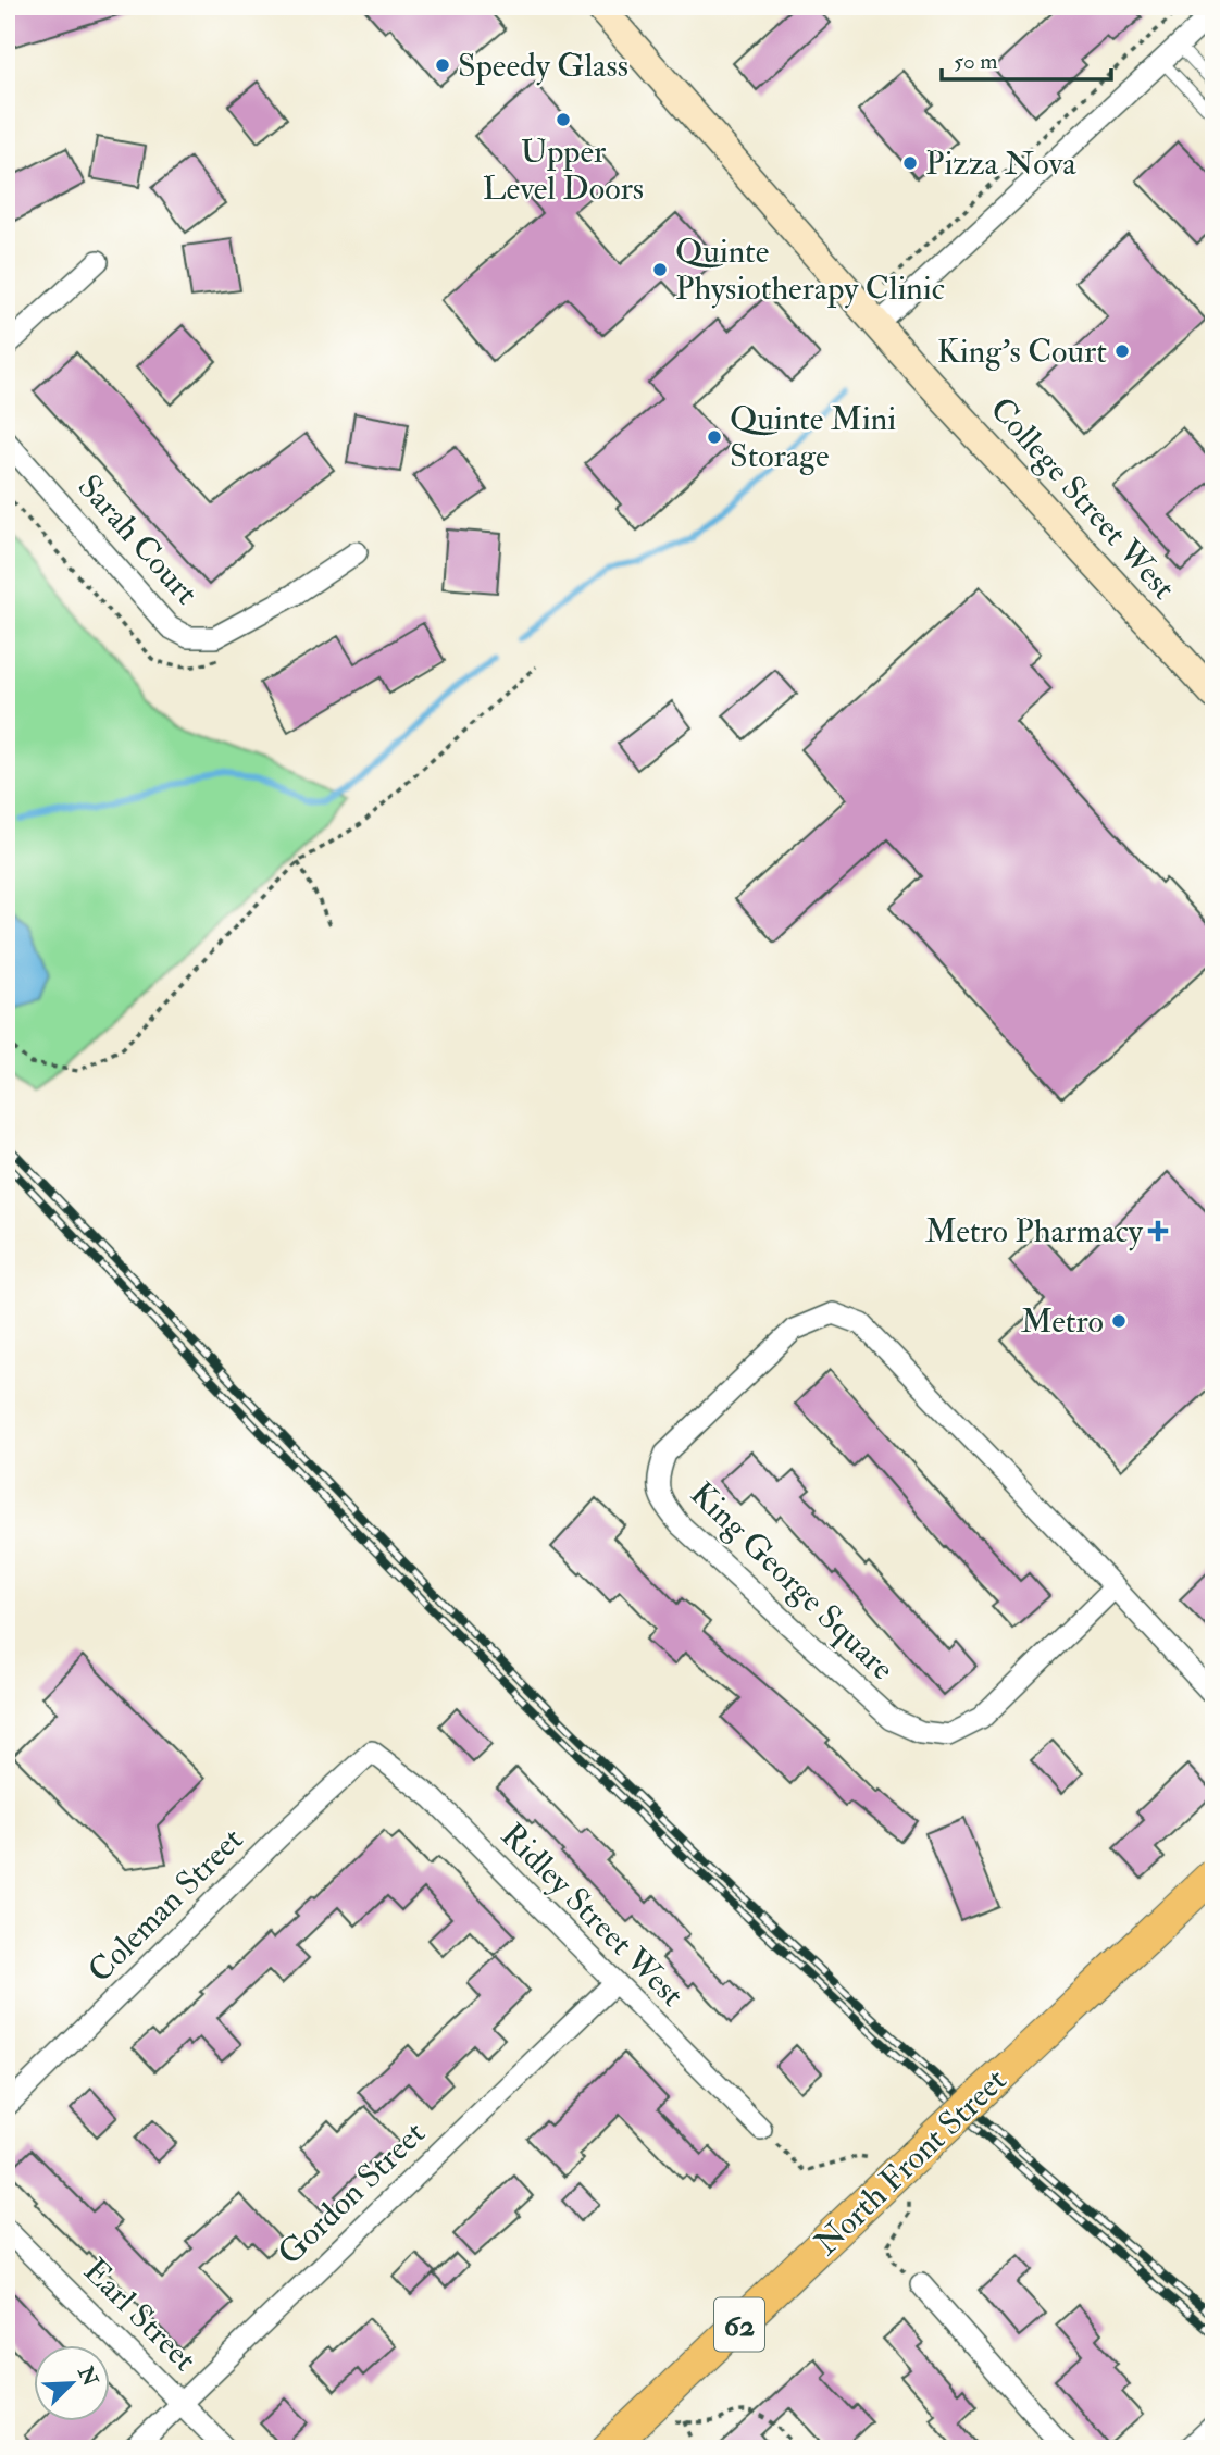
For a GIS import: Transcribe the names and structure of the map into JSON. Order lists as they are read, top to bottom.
{
  "streets": {
    "main road": ["College Street West", "North Front Street", "62"],
    "street": [
      "Sarah Court",
      "King George Square",
      "Coleman Street",
      "Ridley Street West",
      "Gordon Street",
      "Earl Street"
    ]
  },
  "crossings": [
    ["Coleman Street", "Ridley Street West"],
    ["Ridley Street West", "Gordon Street"],
    ["Gordon Street", "Earl Street"]
  ],
  "places": {
    "other": [
      "Speedy Glass",
      "Upper Level Doors",
      "Pizza Nova",
      "Quinte Physiotherapy Clinic",
      "King's Court",
      "Quinte Mini Storage",
      "Metro"
    ],
    "health": ["Metro Pharmacy"]
  },
  "scale_bar": "50 m",
  "north": "top right"
}
